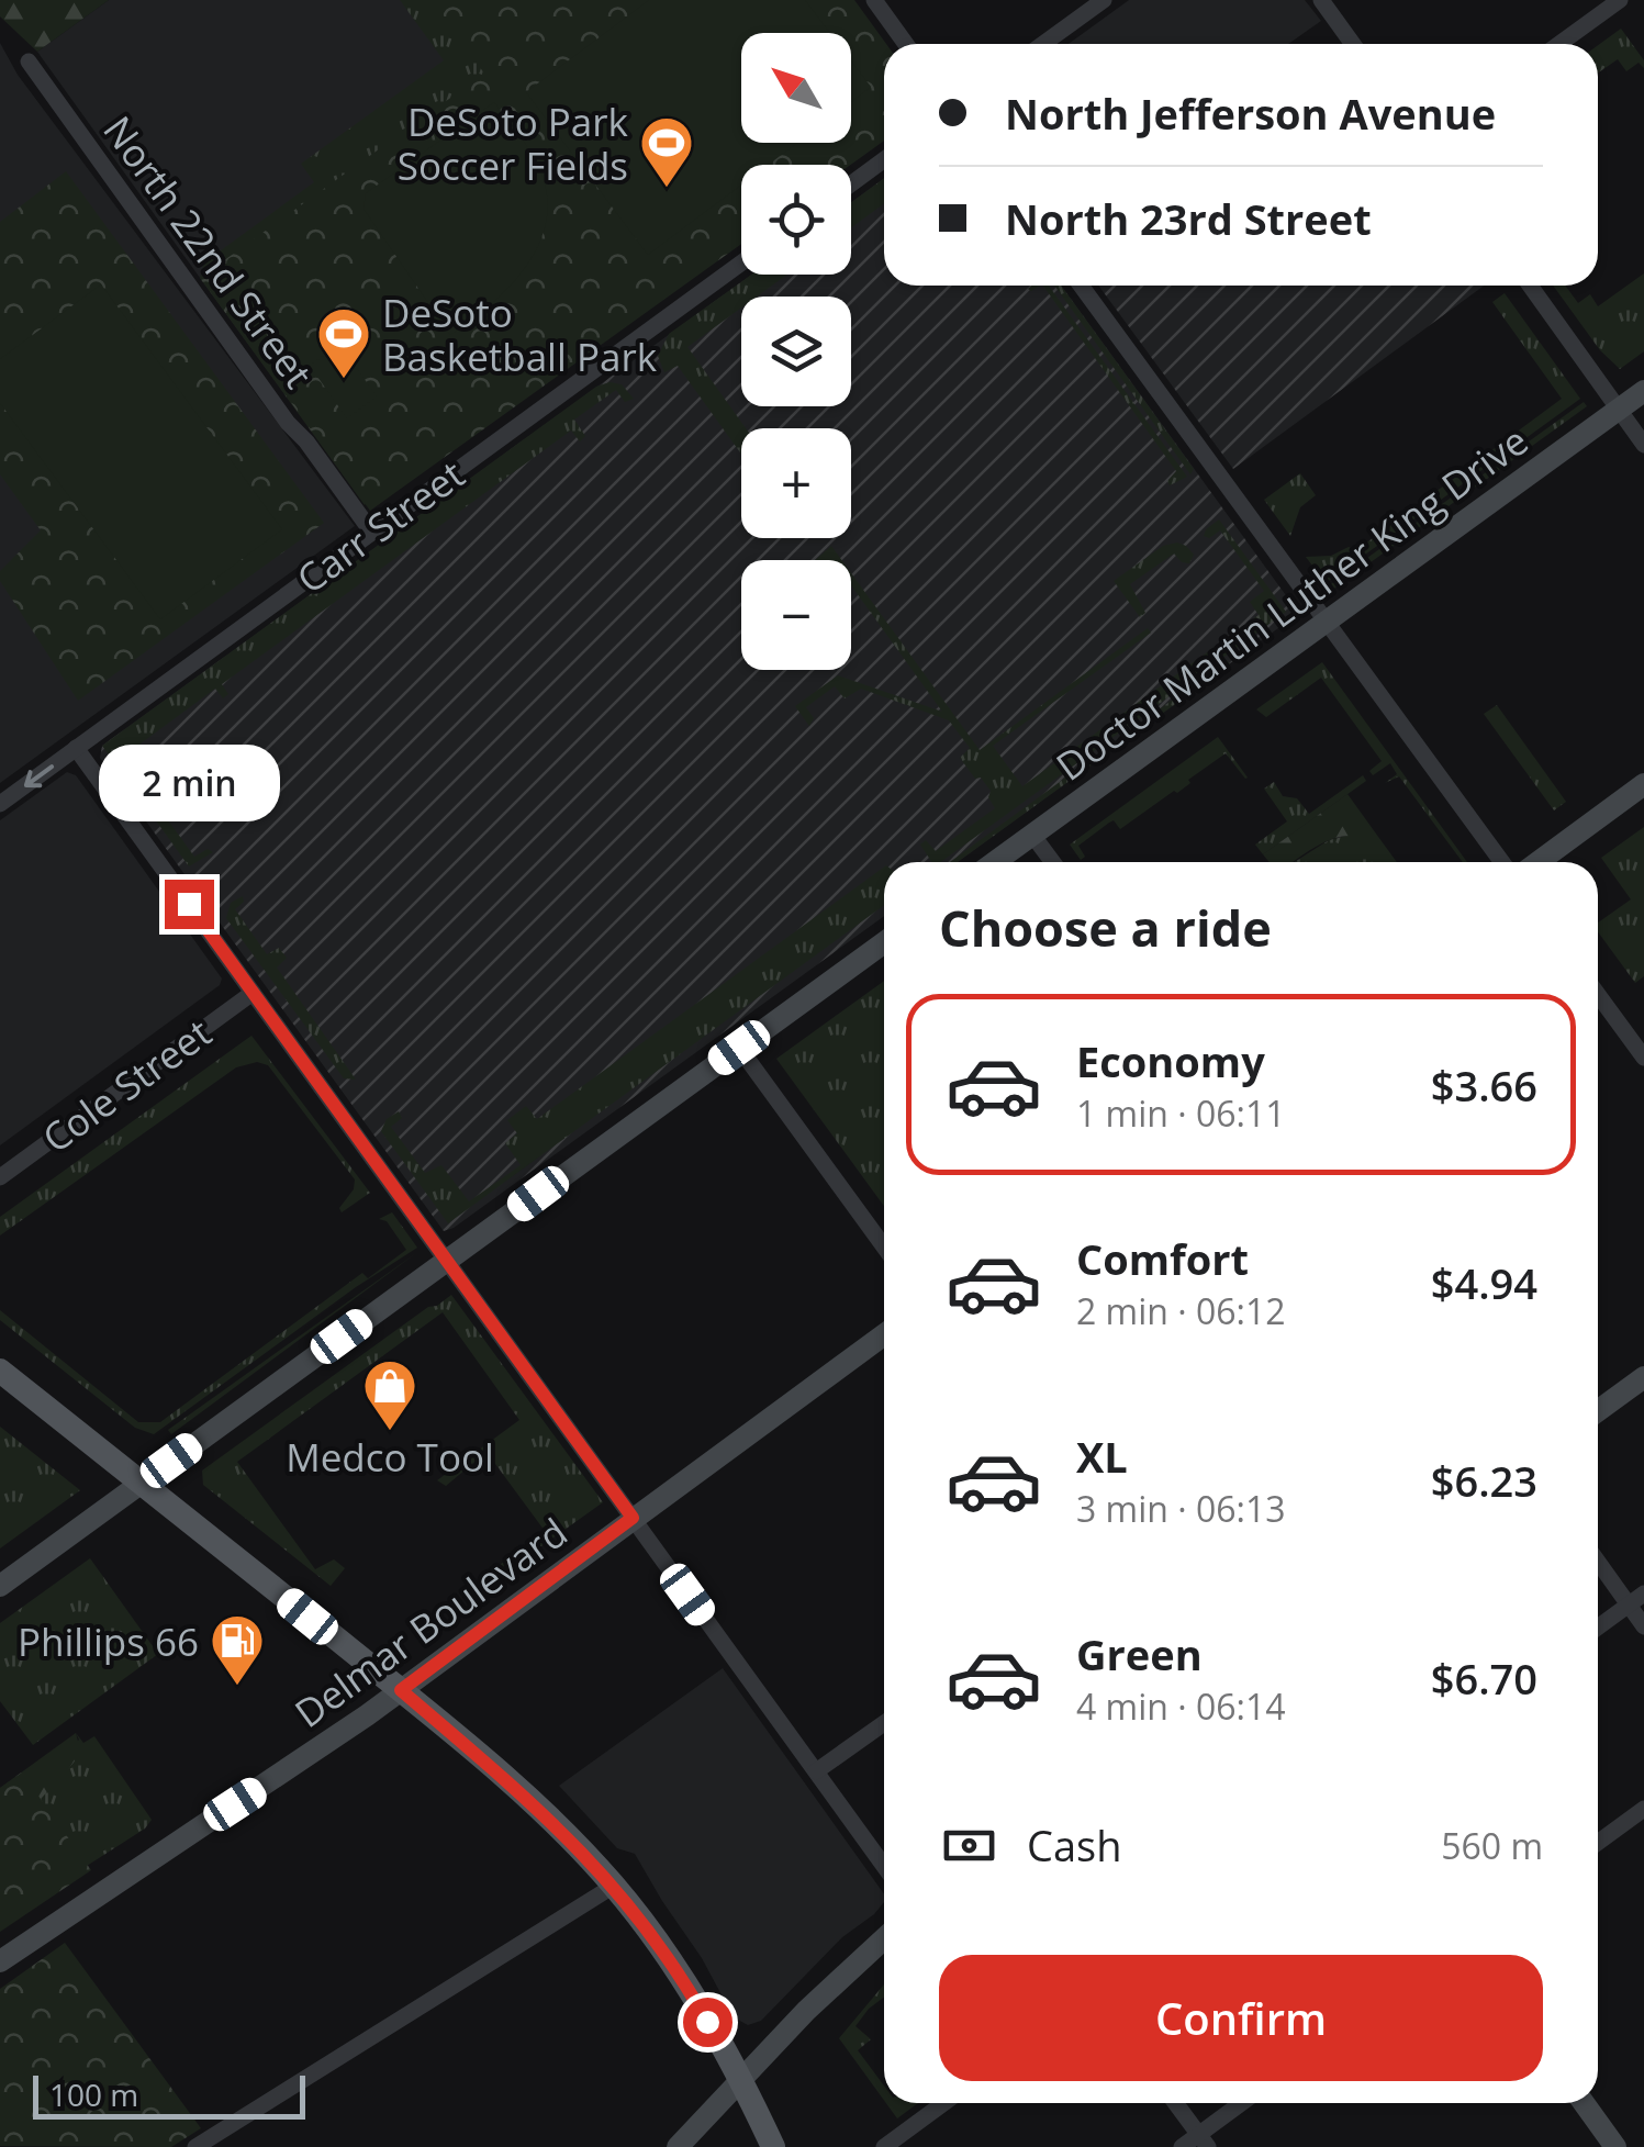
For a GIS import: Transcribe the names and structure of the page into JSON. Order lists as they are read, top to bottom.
{
  "streets": {
    "main road": ["Doctor Martin Luther King Drive", "Delmar Boulevard"],
    "street": ["North 22nd Street", "Carr Street", "Cole Street"]
  },
  "crossings": [
    ["North 22nd Street", "Carr Street"]
  ],
  "places": {
    "sports": ["DeSoto Park Soccer Fields", "DeSoto Basketball Park"],
    "shop": ["Medco Tool"],
    "fuel station": ["Phillips 66"]
  },
  "scale_bar": "100 m",
  "north": "top left",
  "page": {
    "map_buttons": ["+", "−"],
    "banner": ["North Jefferson Avenue", "North 23rd Street"],
    "bubble": "2 min",
    "heading": "Choose a ride",
    "list": [
      {
        "name": "Economy",
        "note": "1 min · 06:11",
        "value": "$3.66"
      },
      {
        "name": "Comfort",
        "note": "2 min · 06:12",
        "value": "$4.94"
      },
      {
        "name": "XL",
        "note": "3 min · 06:13",
        "value": "$6.23"
      },
      {
        "name": "Green",
        "note": "4 min · 06:14",
        "value": "$6.70"
      }
    ],
    "pay": ["Cash", "560 m"],
    "buttons": "Confirm",
    "scale": "100 m"
  }
}
